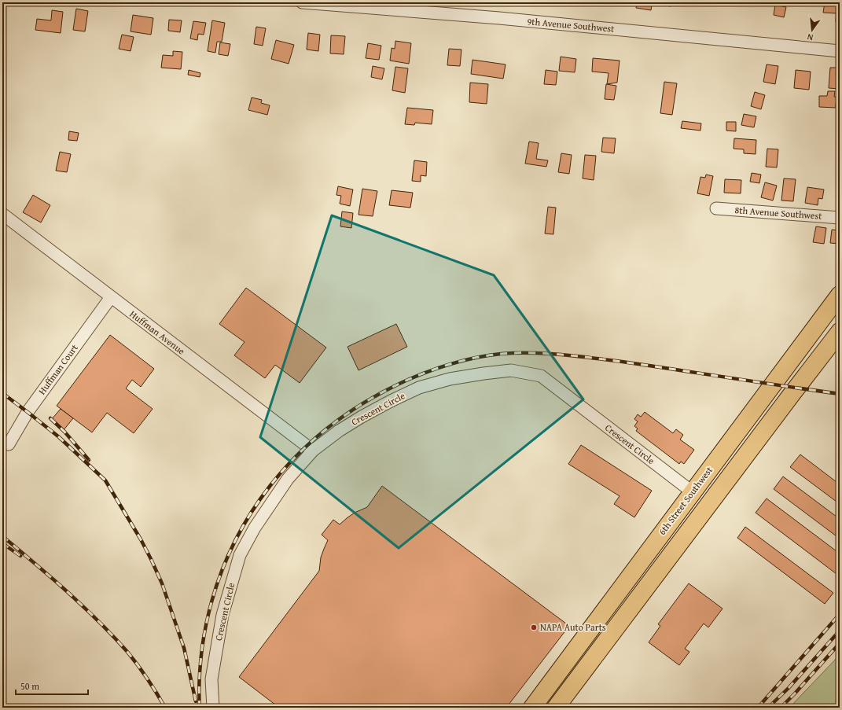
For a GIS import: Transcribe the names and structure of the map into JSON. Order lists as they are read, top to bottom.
{
  "streets": {
    "main road": ["6th Street Southwest"],
    "street": [
      "9th Avenue Southwest",
      "8th Avenue Southwest",
      "Huffman Avenue",
      "Huffman Court",
      "Crescent Circle"
    ]
  },
  "crossings": [
    ["Huffman Avenue", "Huffman Court"],
    ["Huffman Avenue", "Crescent Circle"],
    ["Crescent Circle", "6th Street Southwest"]
  ],
  "places": ["NAPA Auto Parts"],
  "scale_bar": "50 m",
  "north": "bottom"
}
